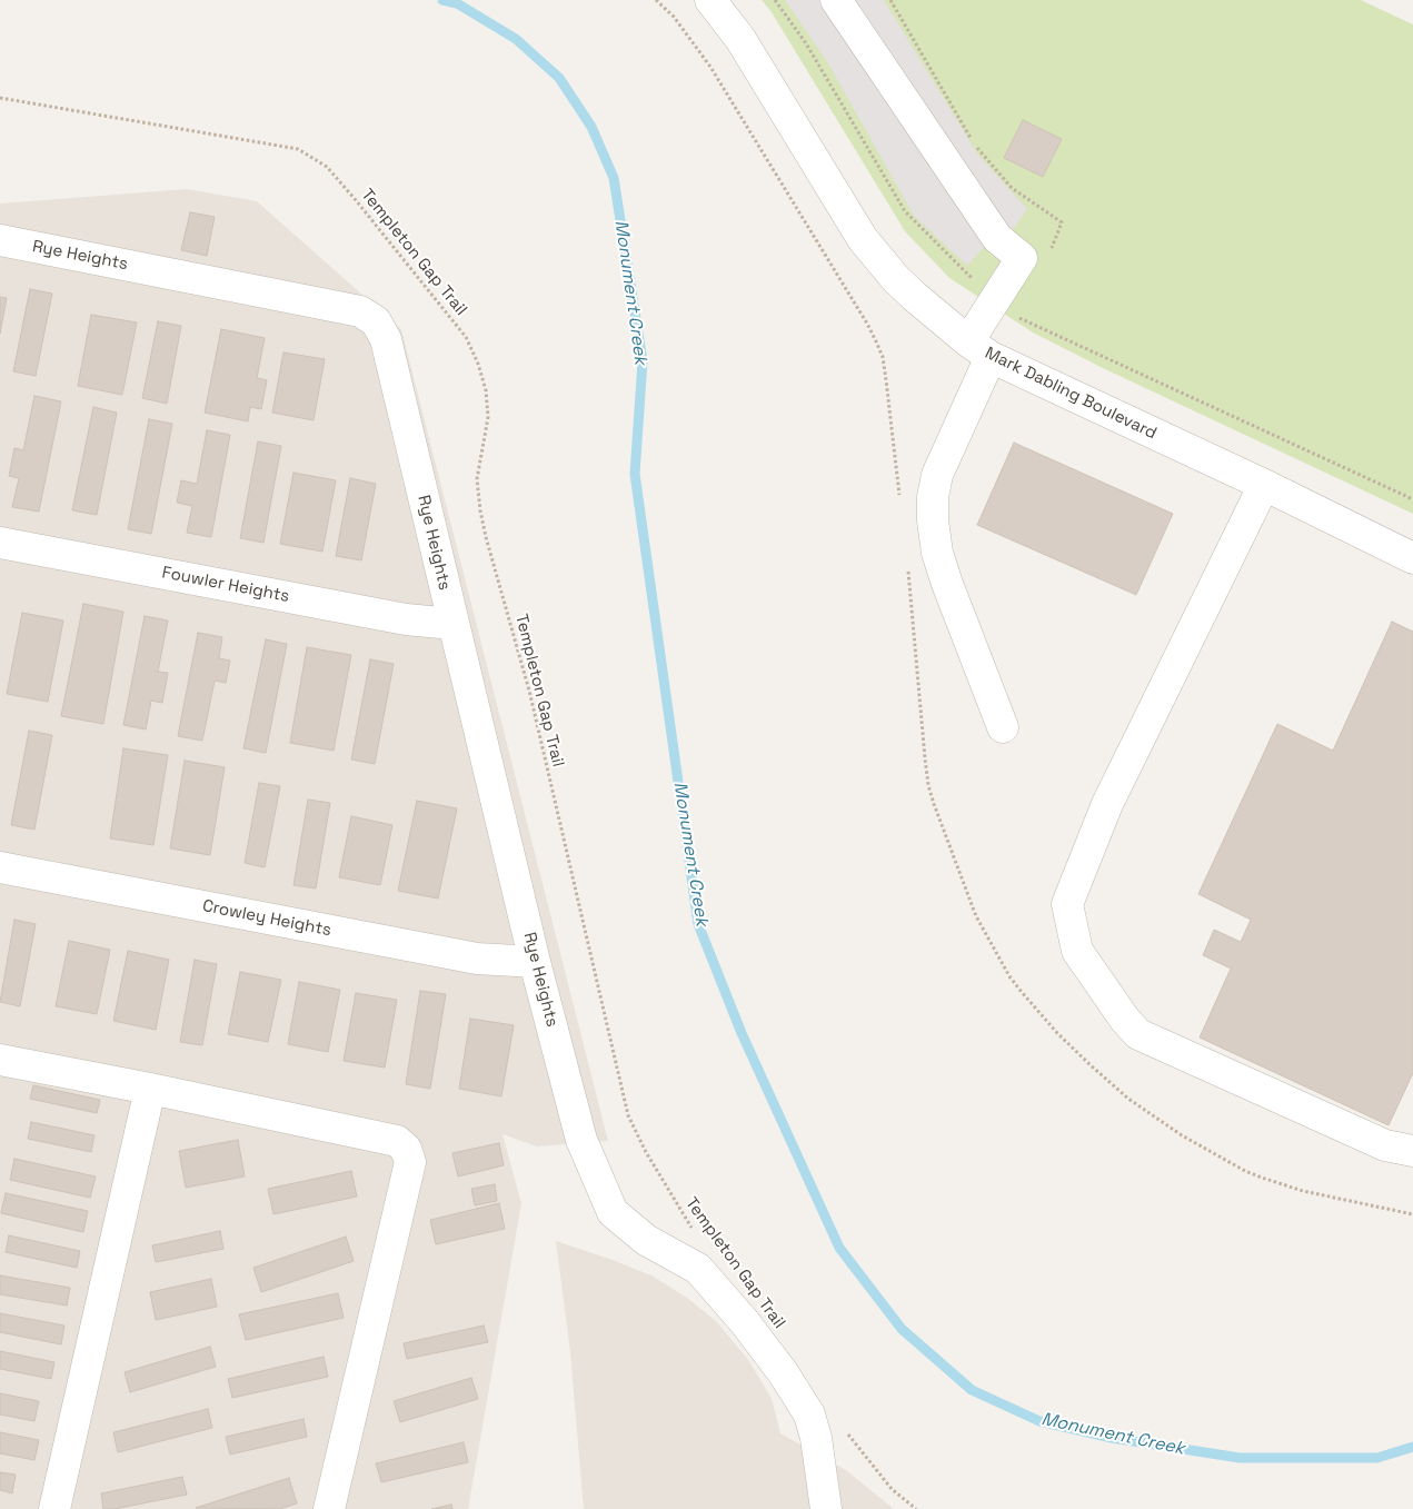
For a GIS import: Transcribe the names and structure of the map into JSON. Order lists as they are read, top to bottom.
{
  "streets": {
    "street": [
      "Rye Heights",
      "Mark Dabling Boulevard",
      "Fouwler Heights",
      "Crowley Heights"
    ],
    "path": ["Templeton Gap Trail"]
  },
  "crossings": [
    ["Rye Heights", "Fouwler Heights"],
    ["Rye Heights", "Crowley Heights"]
  ],
  "water": ["Monument Creek"]
}
